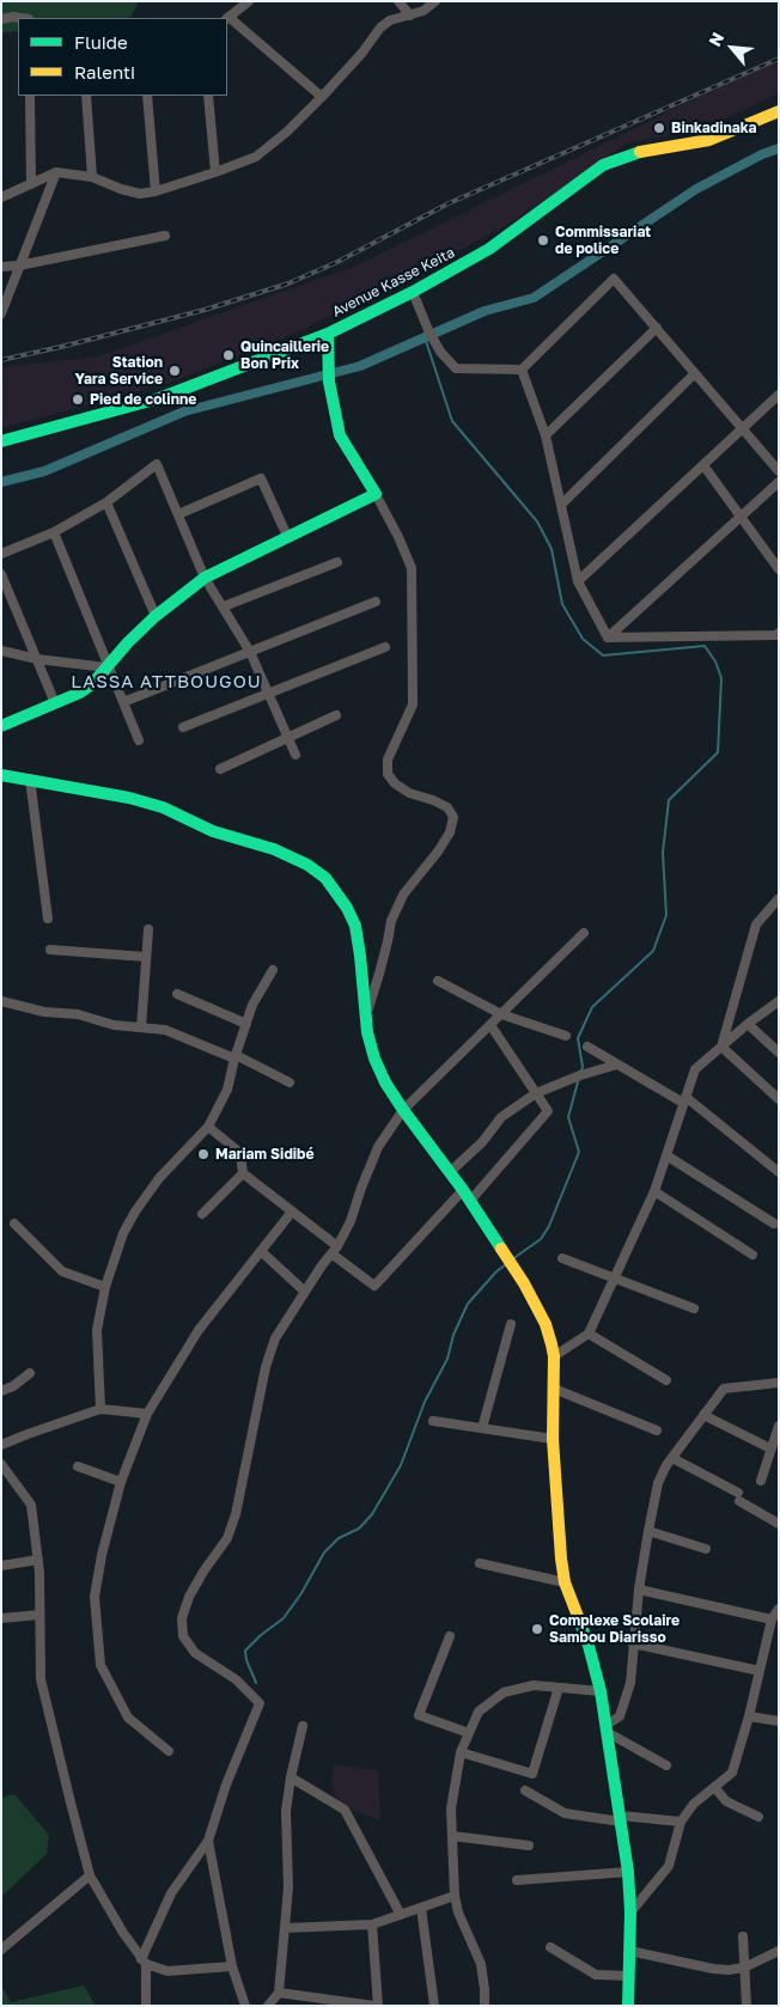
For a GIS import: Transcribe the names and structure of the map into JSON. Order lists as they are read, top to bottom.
{
  "streets": {
    "street": ["Avenue Kasse Keita"]
  },
  "districts": ["LASSA ATTBOUGOU"],
  "places": [
    "Binkadinaka",
    "Commissariat de police",
    "Quincaillerie Bon Prix",
    "Station Yara Service",
    "Pied de colinne",
    "Mariam Sidibé",
    "Complexe Scolaire Sambou Diarisso"
  ],
  "legend": ["Fluide", "Ralenti"],
  "north": "top left"
}
